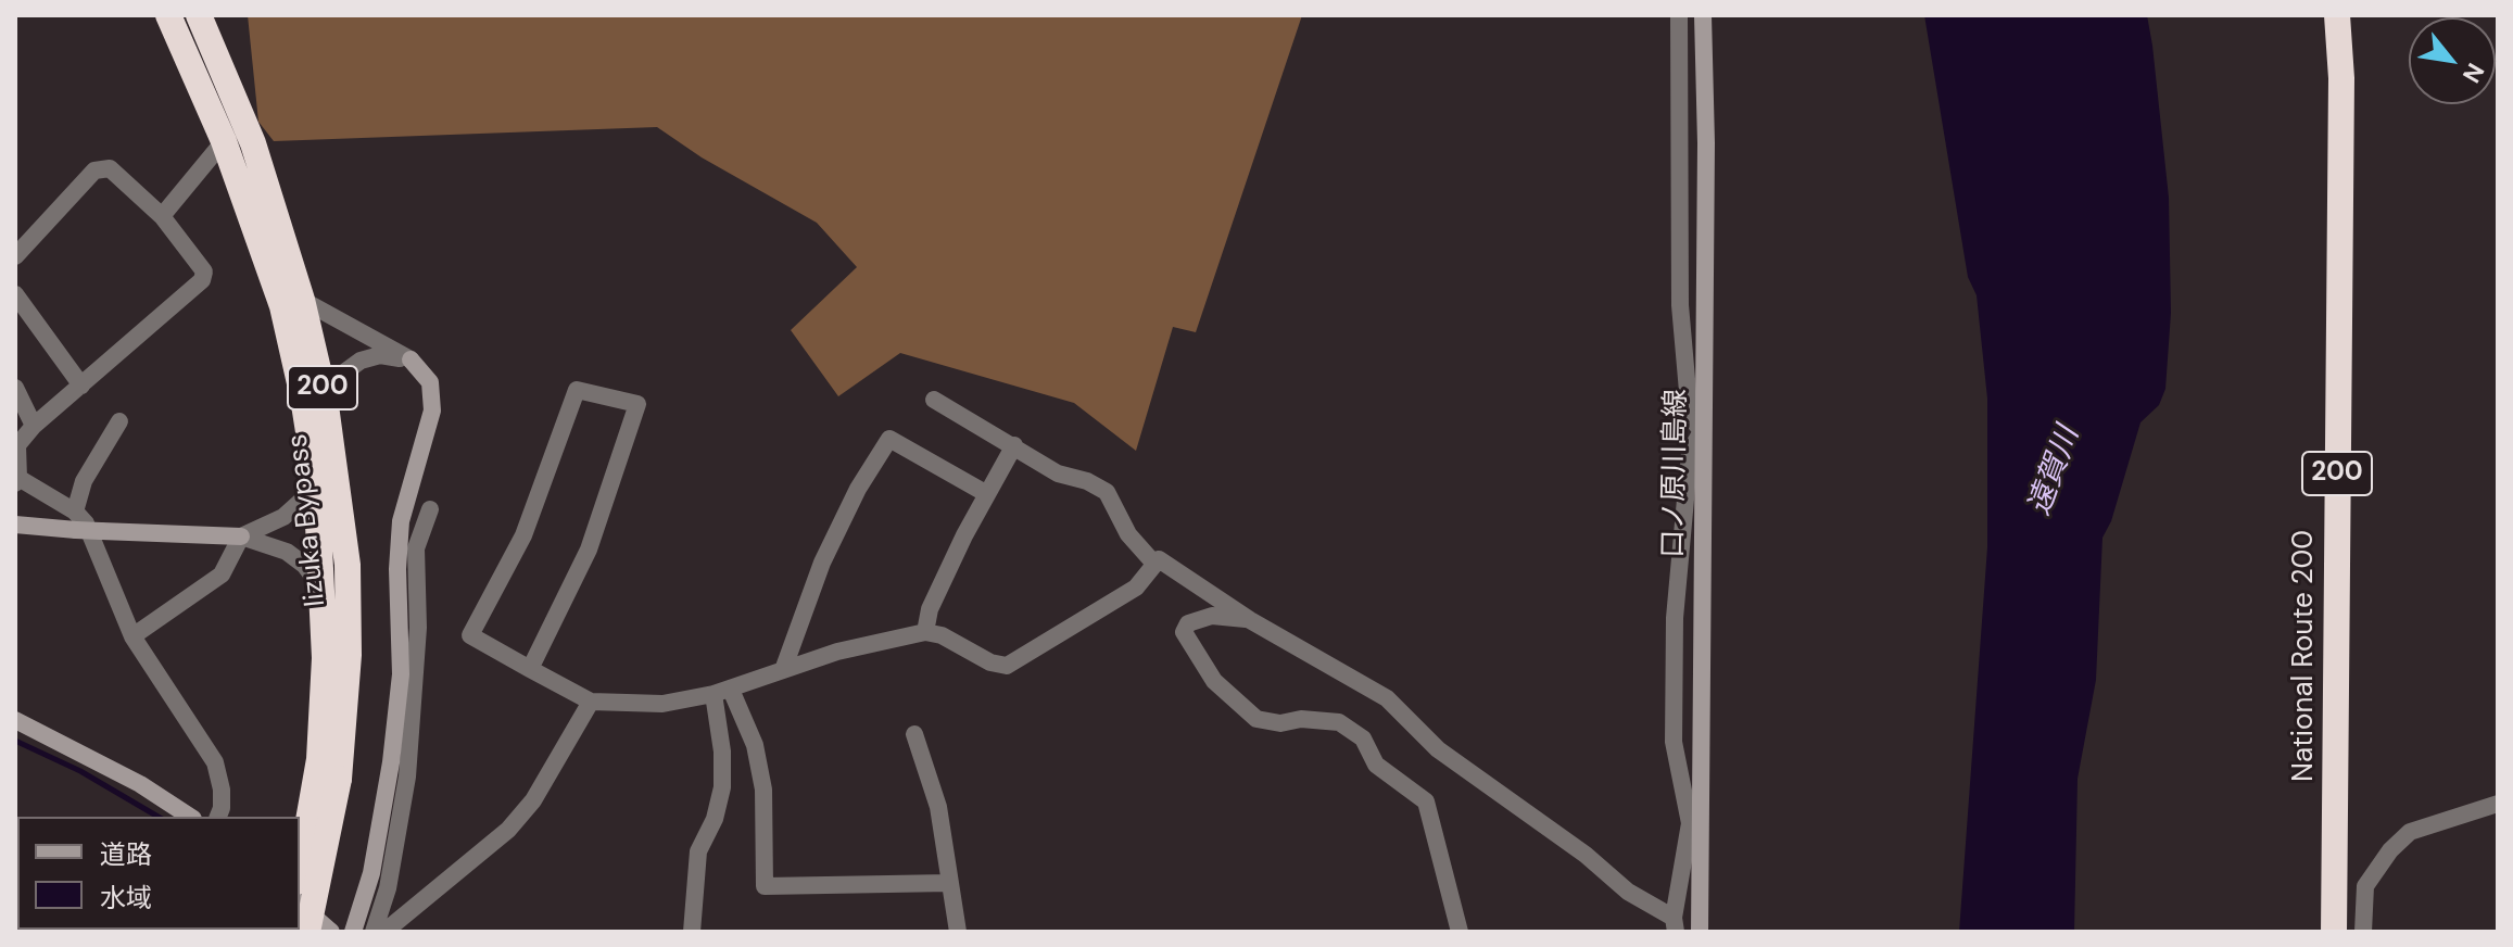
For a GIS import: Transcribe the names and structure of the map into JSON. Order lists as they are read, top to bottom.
{
  "streets": {
    "highway": ["200", "Iizuka Bypass", "National Route 200"],
    "street": ["口ノ原川島線"]
  },
  "water": ["遠賀川"],
  "legend": ["道路", "水域"],
  "north": "bottom right"
}
